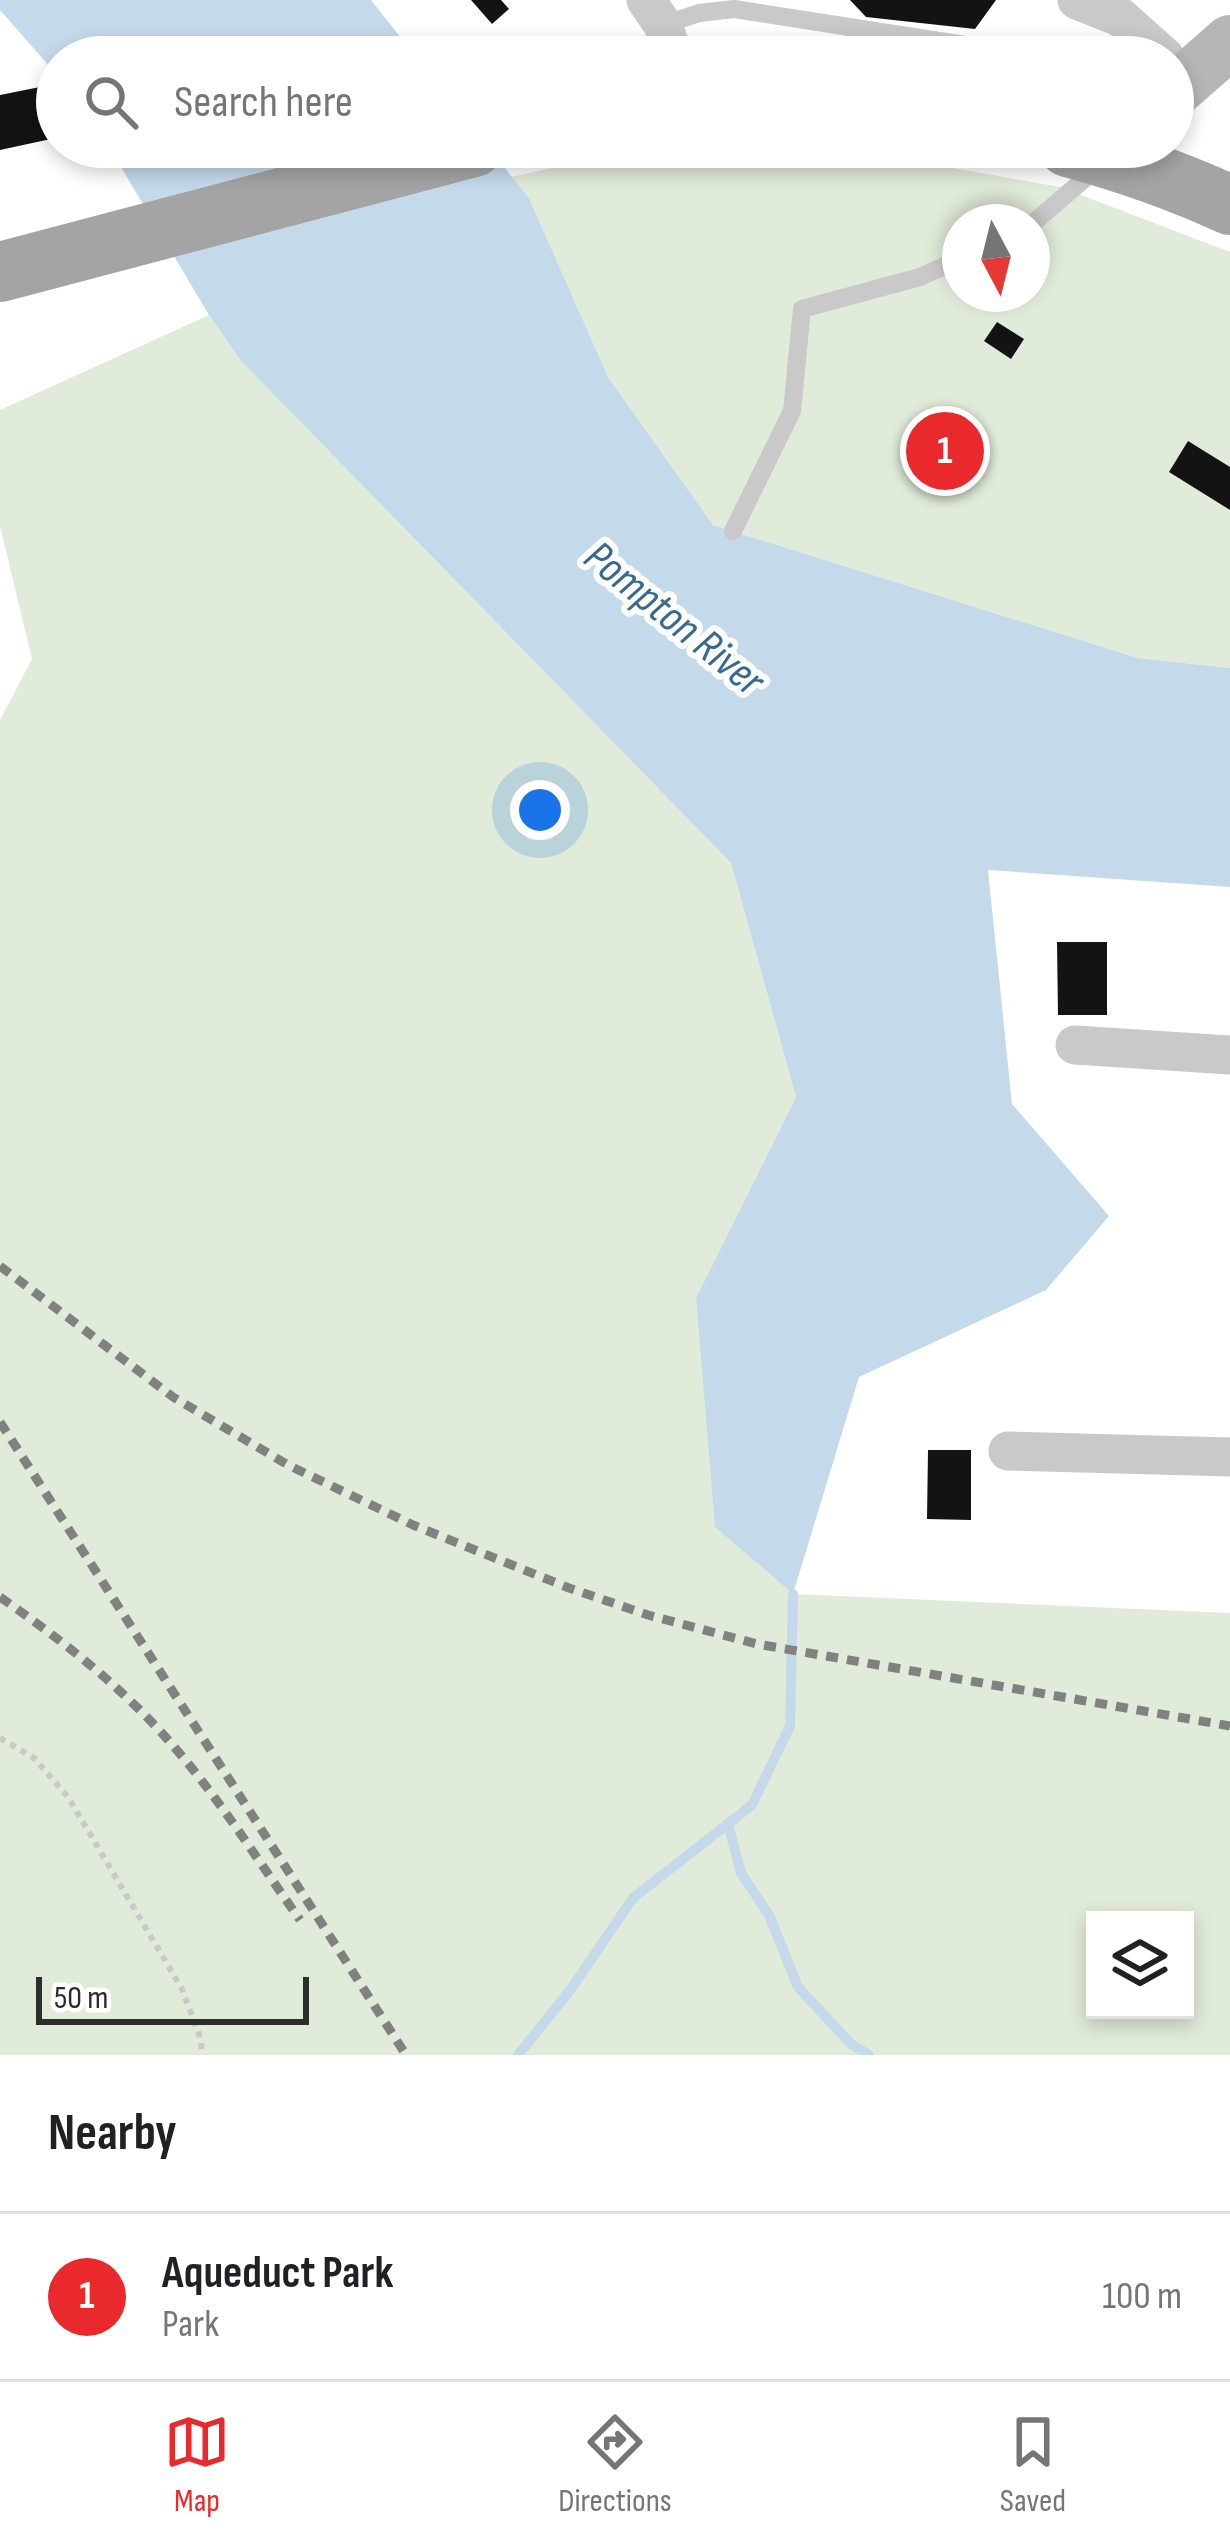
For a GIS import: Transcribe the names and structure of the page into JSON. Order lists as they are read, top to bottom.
{
  "water": ["Pompton River"],
  "scale_bar": "50 m",
  "north": "bottom",
  "page": {
    "search": "Search here",
    "pins": "1",
    "scale": "50 m",
    "heading": "Nearby",
    "list": [
      {
        "mark": "1",
        "name": "Aqueduct Park",
        "note": "Park",
        "value": "100 m"
      }
    ],
    "nav": ["Map", "Directions", "Saved"]
  }
}
